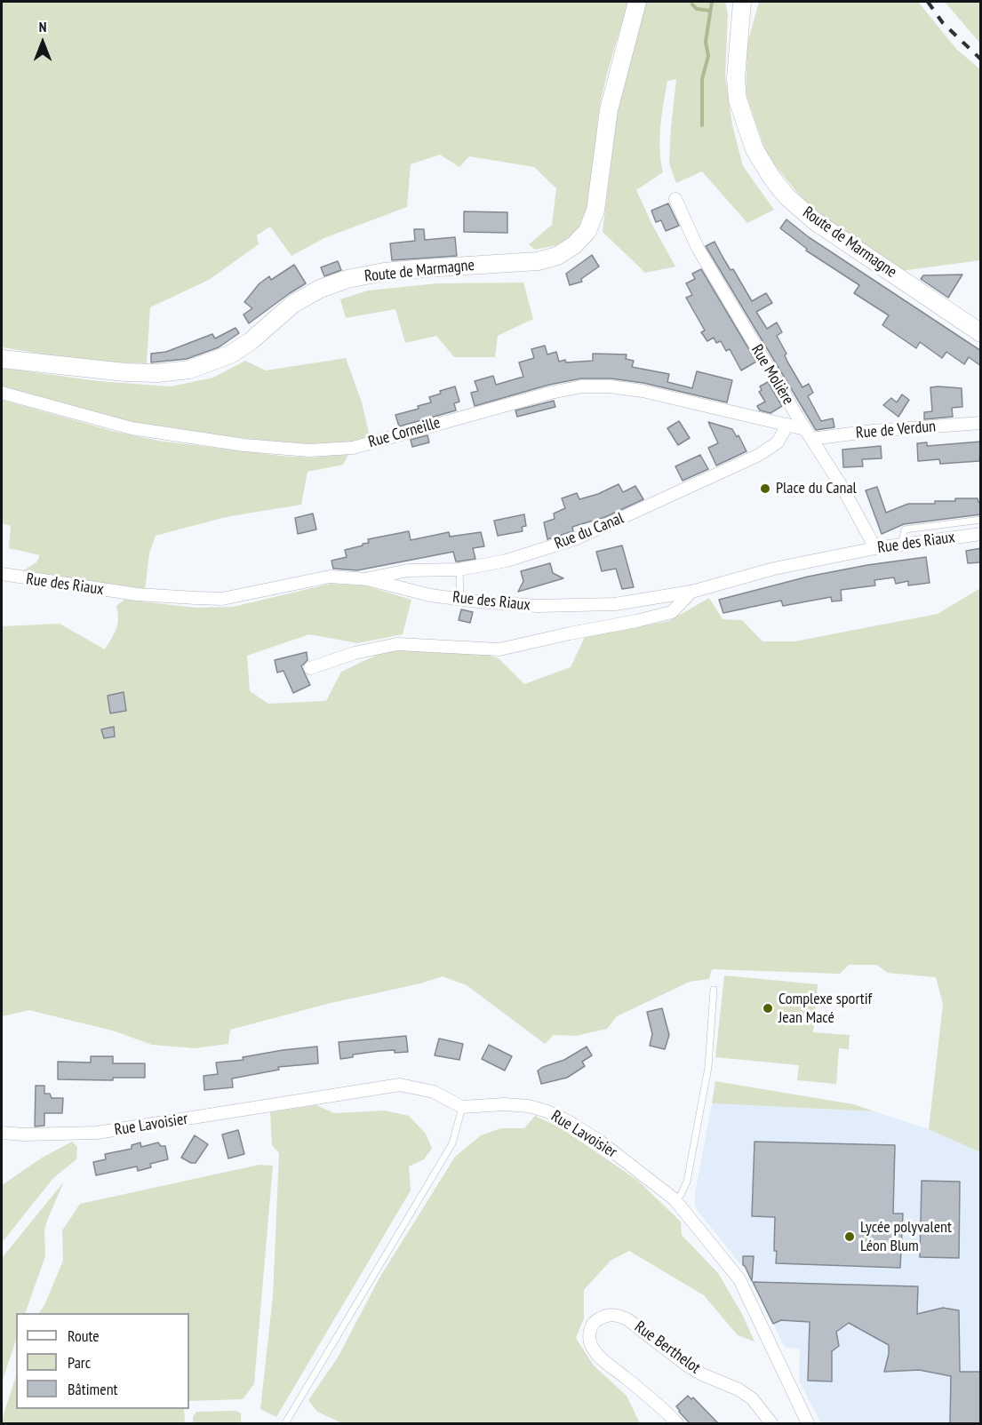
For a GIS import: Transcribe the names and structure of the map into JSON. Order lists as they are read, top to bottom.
{
  "streets": {
    "street": [
      "Route de Marmagne",
      "Rue Molière",
      "Rue de Verdun",
      "Rue Corneille",
      "Rue du Canal",
      "Rue des Riaux",
      "Rue Lavoisier",
      "Rue Berthelot"
    ]
  },
  "crossings": [
    ["Rue Molière", "Rue de Verdun"],
    ["Rue Molière", "Rue Corneille"],
    ["Rue Molière", "Rue des Riaux"],
    ["Rue de Verdun", "Rue Corneille"],
    ["Rue Corneille", "Rue du Canal"],
    ["Rue du Canal", "Rue des Riaux"]
  ],
  "places": ["Place du Canal", "Complexe sportif Jean Macé", "Lycée polyvalent Léon Blum"],
  "legend": ["Route", "Parc", "Bâtiment"],
  "north": "top"
}
